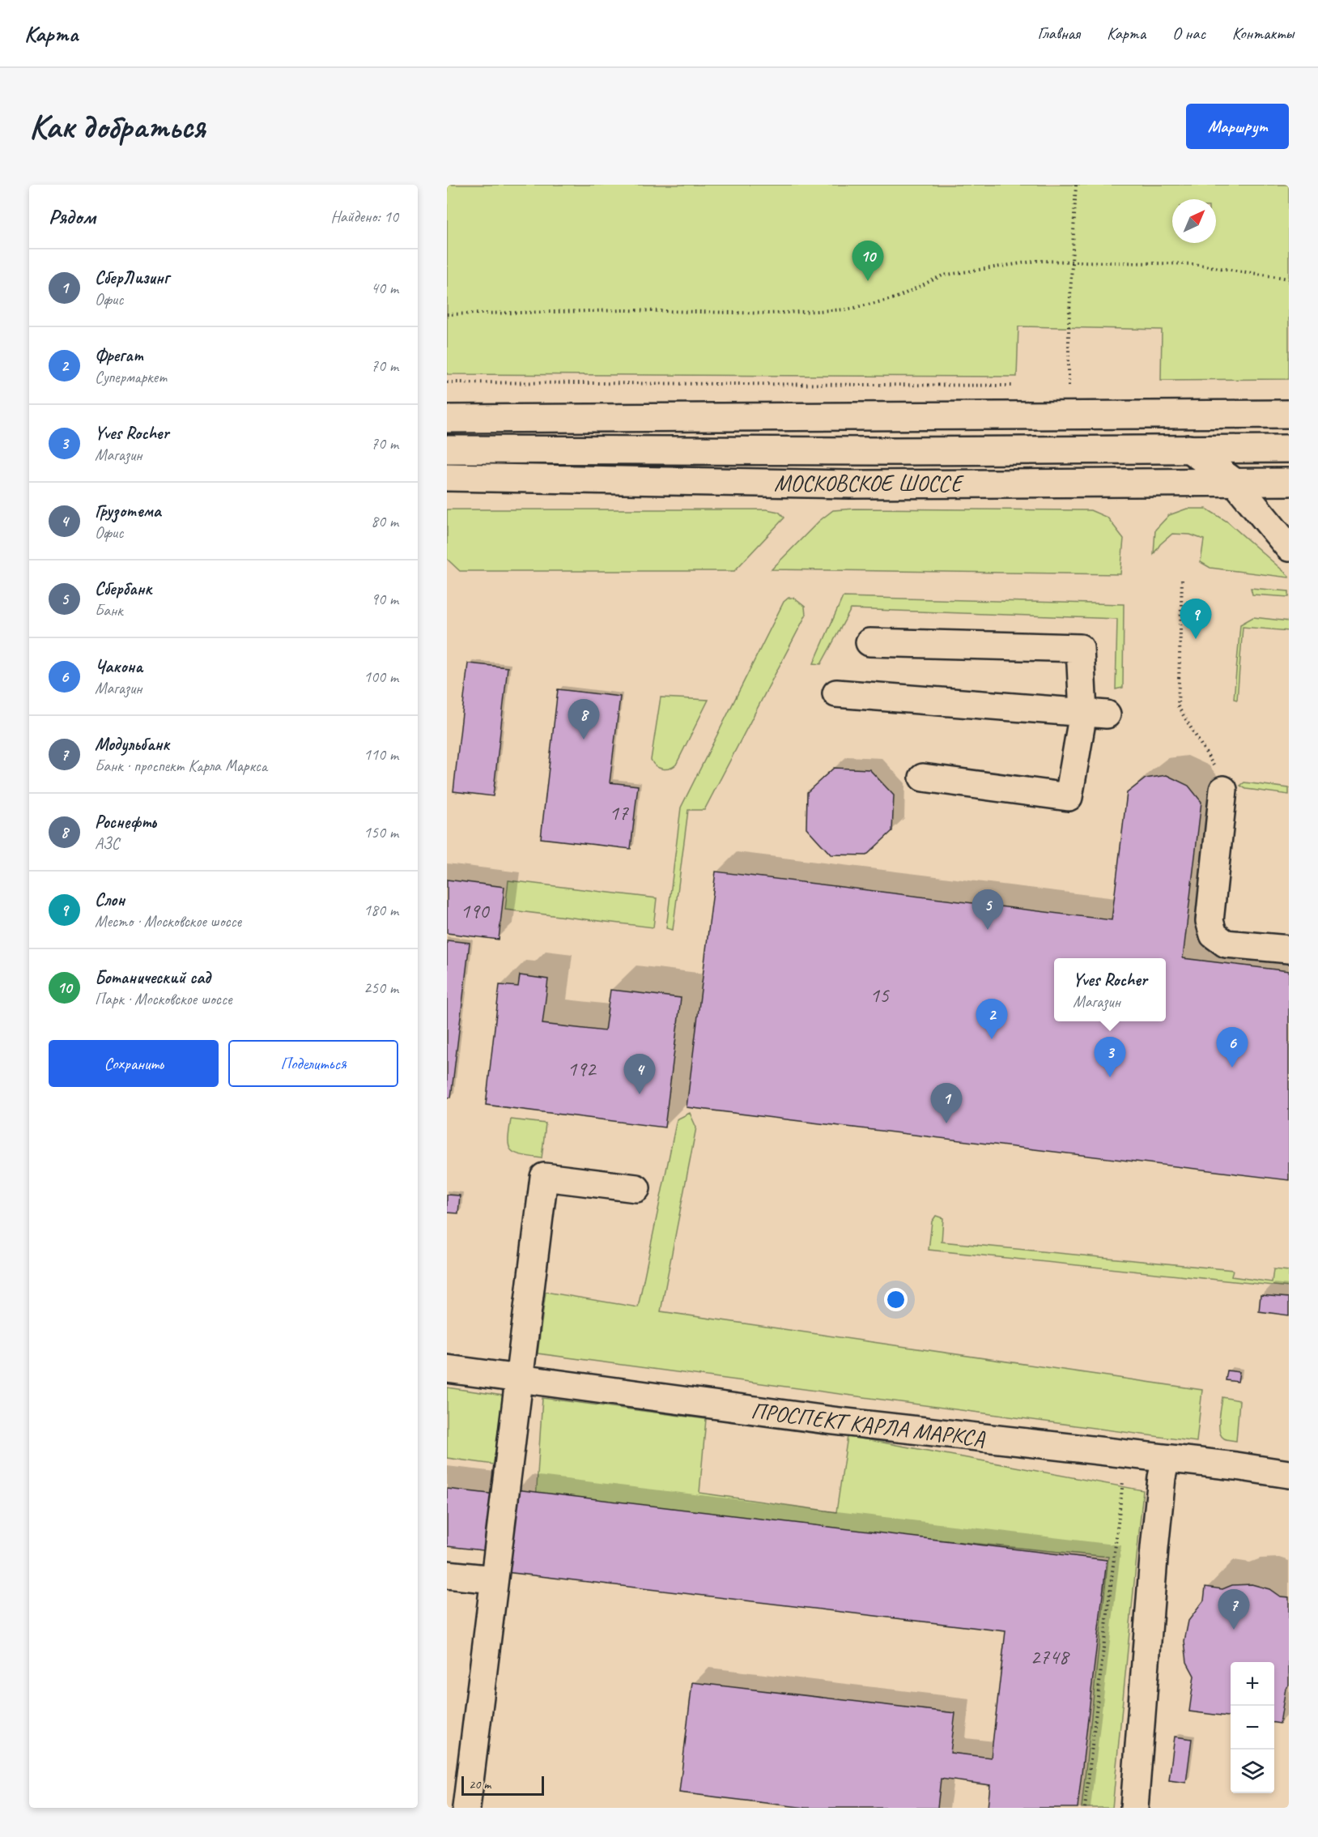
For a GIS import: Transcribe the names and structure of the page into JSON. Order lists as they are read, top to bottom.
{
  "streets": {
    "main road": ["МОСКОВСКОЕ ШОССЕ", "ПРОСПЕКТ КАРЛА МАРКСА"]
  },
  "house_numbers": [
    "17",
    "190",
    "15",
    "192",
    "2748"
  ],
  "scale_bar": "20 m",
  "north": "top right",
  "page": {
    "header": "Карта",
    "nav": [
      "Главная",
      "Карта",
      "О нас",
      "Контакты"
    ],
    "buttons": [
      "Маршрут",
      ["Сохранить", "Поделиться"]
    ],
    "title": "Как добраться",
    "heading": ["Рядом", "Найдено: 10"],
    "pins": [
      "10",
      "9",
      "8",
      "5",
      "2",
      "6",
      "3",
      "4",
      "1",
      "7"
    ],
    "list": [
      {
        "mark": "1",
        "name": "СберЛизинг",
        "note": "Офис",
        "value": "40 m"
      },
      {
        "mark": "2",
        "name": "Фрегат",
        "note": "Супермаркет",
        "value": "70 m"
      },
      {
        "mark": "3",
        "name": "Yves Rocher",
        "note": "Магазин",
        "value": "70 m"
      },
      {
        "mark": "4",
        "name": "Грузотема",
        "note": "Офис",
        "value": "80 m"
      },
      {
        "mark": "5",
        "name": "Сбербанк",
        "note": "Банк",
        "value": "90 m"
      },
      {
        "mark": "6",
        "name": "Чакона",
        "note": "Магазин",
        "value": "100 m"
      },
      {
        "mark": "7",
        "name": "Модульбанк",
        "note": "Банк · проспект Карла Маркса",
        "value": "110 m"
      },
      {
        "mark": "8",
        "name": "Роснефть",
        "note": "АЗС",
        "value": "150 m"
      },
      {
        "mark": "9",
        "name": "Слон",
        "note": "Место · Московское шоссе",
        "value": "180 m"
      },
      {
        "mark": "10",
        "name": "Ботанический сад",
        "note": "Парк · Московское шоссе",
        "value": "250 m"
      }
    ],
    "popup": ["Yves Rocher", "Магазин"],
    "map_buttons": ["+", "−"],
    "scale": "20 m"
  }
}
